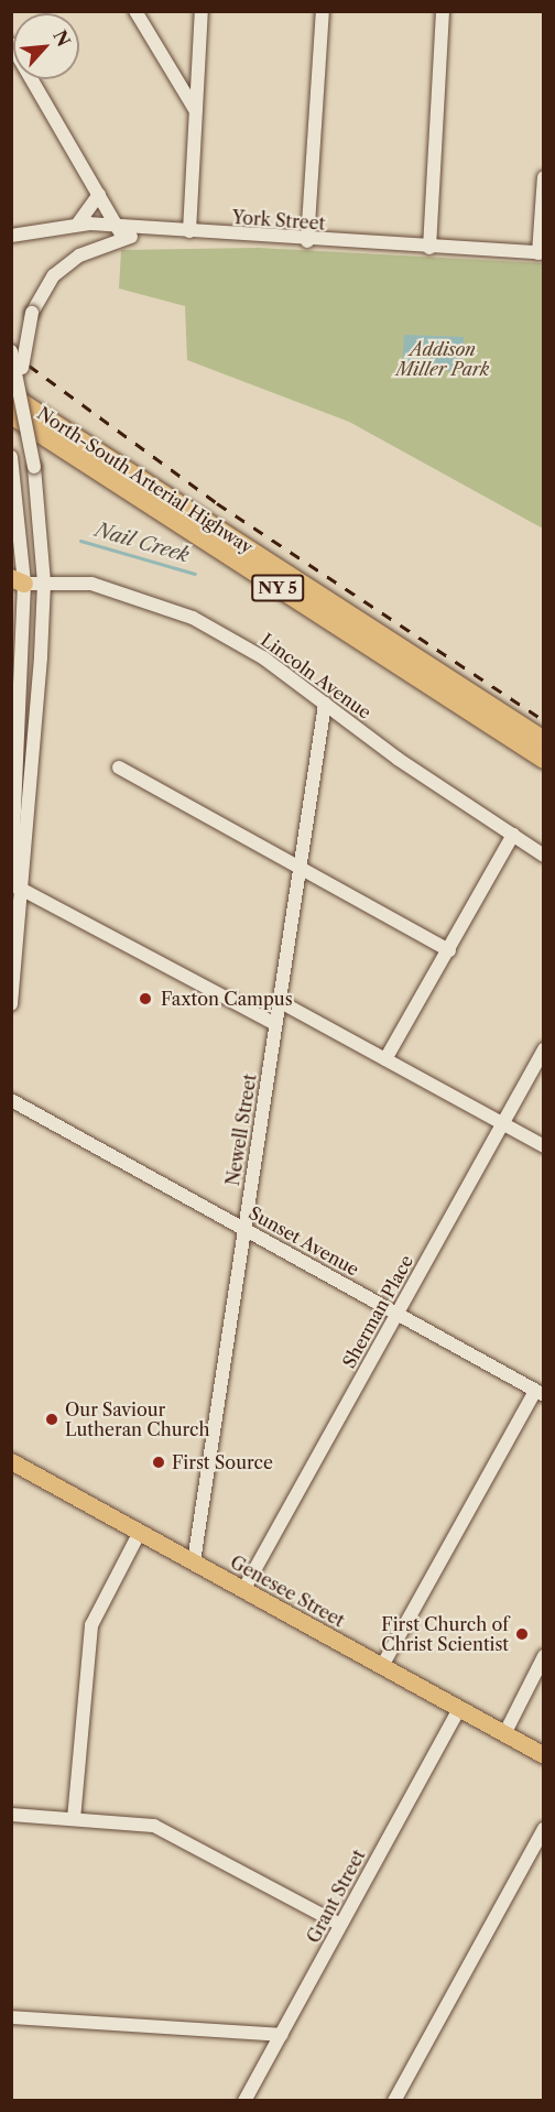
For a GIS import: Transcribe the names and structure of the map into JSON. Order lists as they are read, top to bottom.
{
  "streets": {
    "highway": ["North-South Arterial Highway", "NY 5"],
    "main road": ["Genesee Street"],
    "street": [
      "York Street",
      "Lincoln Avenue",
      "Newell Street",
      "Sunset Avenue",
      "Sherman Place",
      "Grant Street"
    ]
  },
  "crossings": [
    ["Lincoln Avenue", "Newell Street"],
    ["Newell Street", "Sunset Avenue"],
    ["Newell Street", "Genesee Street"],
    ["Sunset Avenue", "Sherman Place"],
    ["Sherman Place", "Genesee Street"],
    ["Genesee Street", "Grant Street"]
  ],
  "water": ["Nail Creek"],
  "parks": ["Addison Miller Park"],
  "places": [
    "Faxton Campus",
    "Our Saviour Lutheran Church",
    "First Source",
    "First Church of Christ Scientist"
  ],
  "north": "top right"
}
